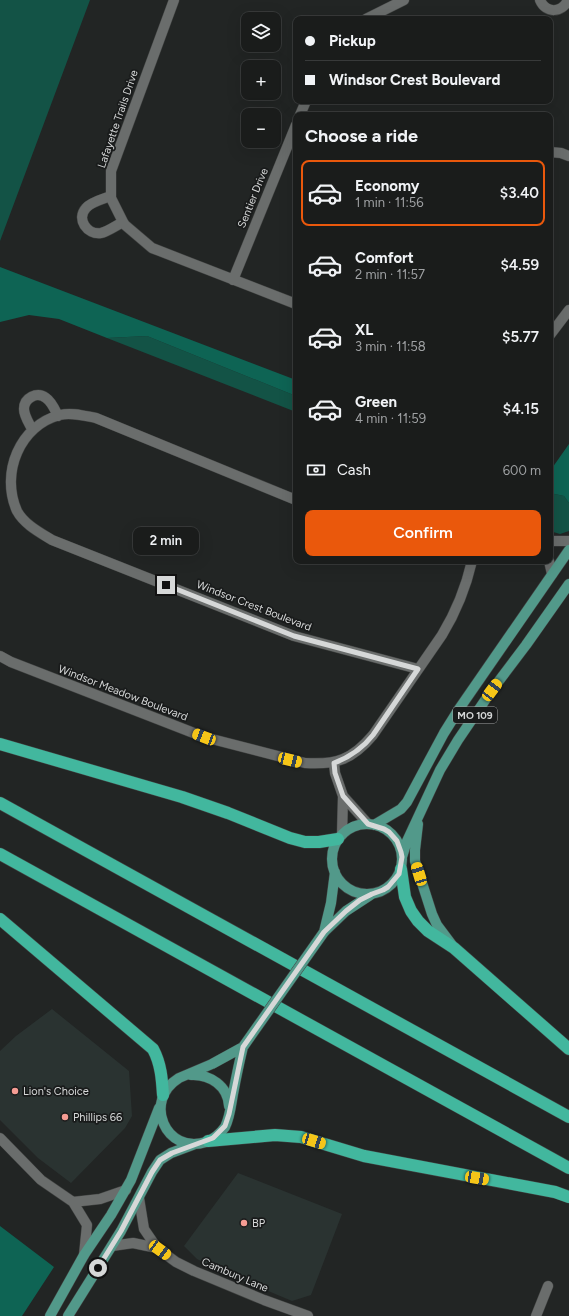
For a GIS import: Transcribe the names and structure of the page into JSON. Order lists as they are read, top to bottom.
{
  "streets": {
    "main road": ["MO 109"],
    "street": [
      "Lafayette Trails Drive",
      "Sentier Drive",
      "Windsor Crest Boulevard",
      "Windsor Meadow Boulevard",
      "Cambury Lane"
    ]
  },
  "crossings": [
    ["Lafayette Trails Drive", "Sentier Drive"],
    ["Windsor Crest Boulevard", "Windsor Meadow Boulevard"],
    ["MO 109", "Cambury Lane"]
  ],
  "places": ["Lion's Choice", "Phillips 66", "BP"],
  "page": {
    "map_buttons": ["+", "−"],
    "banner": ["Pickup", "Windsor Crest Boulevard"],
    "heading": "Choose a ride",
    "list": [
      {
        "name": "Economy",
        "note": "1 min · 11:56",
        "value": "$3.40"
      },
      {
        "name": "Comfort",
        "note": "2 min · 11:57",
        "value": "$4.59"
      },
      {
        "name": "XL",
        "note": "3 min · 11:58",
        "value": "$5.77"
      },
      {
        "name": "Green",
        "note": "4 min · 11:59",
        "value": "$4.15"
      }
    ],
    "pay": ["Cash", "600 m"],
    "buttons": "Confirm",
    "bubble": "2 min"
  }
}
